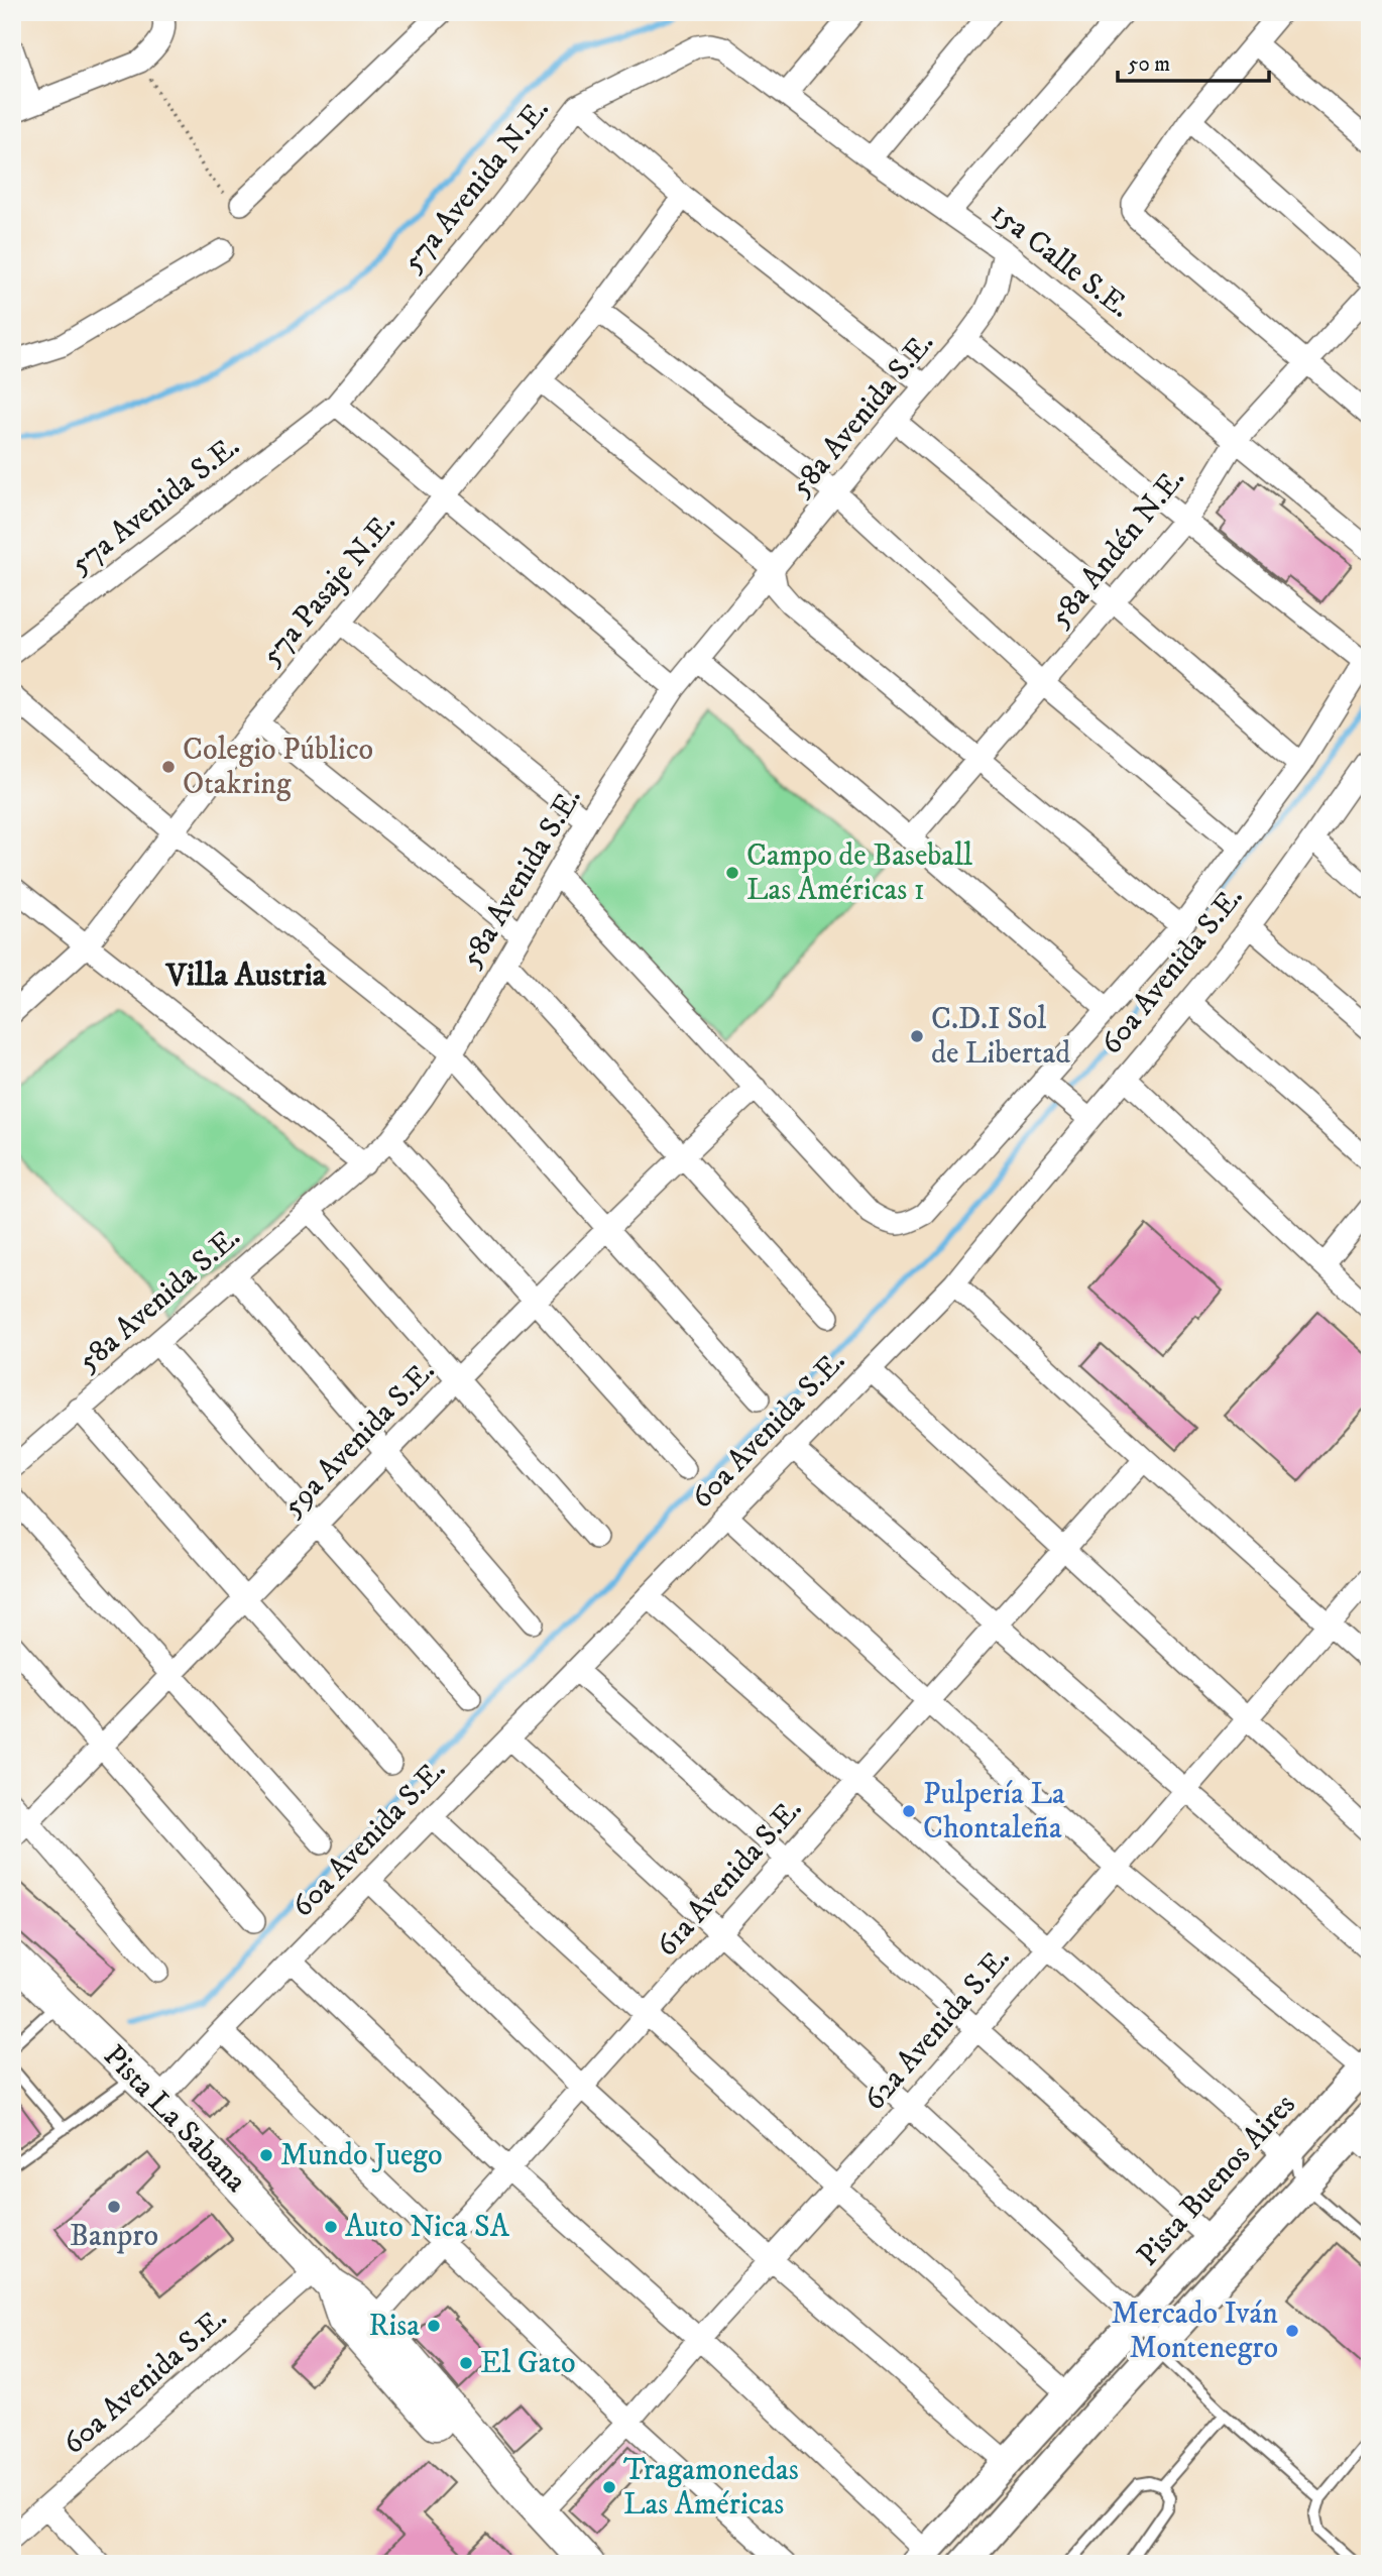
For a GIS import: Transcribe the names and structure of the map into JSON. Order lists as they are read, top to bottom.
{
  "streets": {
    "main road": ["Pista La Sabana", "Pista Buenos Aires"],
    "street": [
      "57a Avenida N.E.",
      "15a Calle S.E.",
      "58a Avenida S.E.",
      "57a Avenida S.E.",
      "58a Andén N.E.",
      "57a Pasaje N.E.",
      "60a Avenida S.E.",
      "59a Avenida S.E.",
      "61a Avenida S.E.",
      "62a Avenida S.E."
    ]
  },
  "crossings": [
    ["57a Avenida N.E.", "15a Calle S.E."],
    ["57a Avenida N.E.", "57a Avenida S.E."],
    ["15a Calle S.E.", "58a Avenida S.E."],
    ["15a Calle S.E.", "58a Andén N.E."],
    ["60a Avenida S.E.", "Pista La Sabana"],
    ["61a Avenida S.E.", "Pista La Sabana"],
    ["62a Avenida S.E.", "Pista La Sabana"]
  ],
  "districts": ["Villa Austria"],
  "places": [
    "Colegio Público Otakring",
    "Campo de Baseball Las Américas 1",
    "C.D.I Sol de Libertad",
    "Pulpería La Chontaleña",
    "Mundo Juego",
    "Banpro",
    "Auto Nica SA",
    "Risa",
    "Mercado Iván Montenegro",
    "El Gato",
    "Tragamonedas Las Américas"
  ],
  "scale_bar": "50 m"
}
